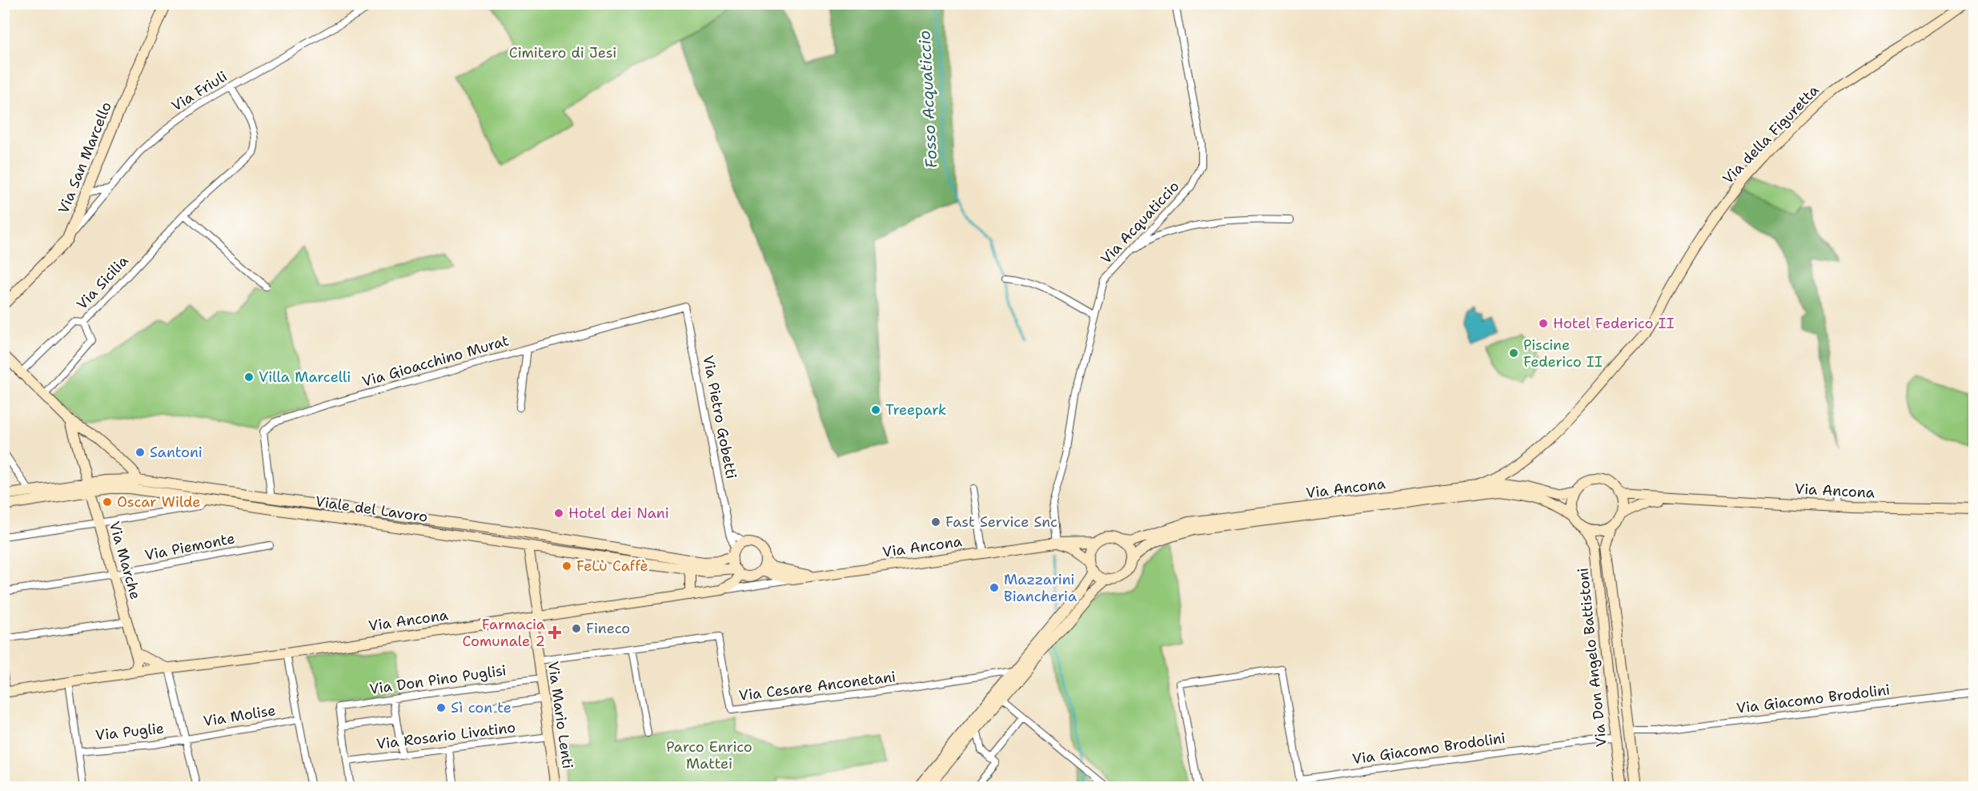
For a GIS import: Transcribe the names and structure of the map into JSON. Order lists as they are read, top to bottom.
{
  "streets": {
    "main road": [
      "Via della Figuretta",
      "Via San Marcello",
      "Via Ancona",
      "Viale del Lavoro",
      "Via Marche",
      "Via Don Angelo Battistoni",
      "Via Mario Lenti"
    ],
    "street": [
      "Via Friuli",
      "Via Acquaticcio",
      "Via Sicilia",
      "Via Gioacchino Murat",
      "Via Pietro Gobetti",
      "Via Piemonte",
      "Via Don Pino Puglisi",
      "Via Cesare Anconetani",
      "Via Giacomo Brodolini",
      "Via Molise",
      "Via Puglie",
      "Via Rosario Livatino"
    ]
  },
  "crossings": [
    ["Via Friuli", "Via San Marcello"],
    ["Via Friuli", "Via Sicilia"],
    ["Via della Figuretta", "Via Ancona"],
    ["Via Acquaticcio", "Via Ancona"],
    ["Via Sicilia", "Via Marche"],
    ["Via Gioacchino Murat", "Via Pietro Gobetti"],
    ["Via Gioacchino Murat", "Viale del Lavoro"],
    ["Via Pietro Gobetti", "Via Ancona"],
    ["Via Pietro Gobetti", "Viale del Lavoro"],
    ["Via Ancona", "Viale del Lavoro"],
    ["Via Ancona", "Via Marche"],
    ["Via Ancona", "Via Don Angelo Battistoni"],
    ["Via Ancona", "Via Mario Lenti"],
    ["Via Ancona", "Via Molise"],
    ["Viale del Lavoro", "Via Marche"],
    ["Viale del Lavoro", "Via Mario Lenti"],
    ["Via Piemonte", "Via Marche"],
    ["Via Don Angelo Battistoni", "Via Giacomo Brodolini"],
    ["Via Don Pino Puglisi", "Via Mario Lenti"],
    ["Via Cesare Anconetani", "Via Mario Lenti"],
    ["Via Mario Lenti", "Via Rosario Livatino"],
    ["Via Molise", "Via Puglie"]
  ],
  "water": ["Fosso Acquaticcio"],
  "parks": ["Cimitero di Jesi", "Parco Enrico Mattei"],
  "places": {
    "other": [
      "Hotel Federico II",
      "Piscine Federico II",
      "Villa Marcelli",
      "Treepark",
      "Santoni",
      "Oscar Wilde",
      "Hotel dei Nani",
      "Fast Service Snc",
      "FeLù Caffè",
      "Mazzarini Biancheria",
      "Fineco",
      "Sì con te"
    ],
    "health": ["Farmacia Comunale 2"]
  }
}
